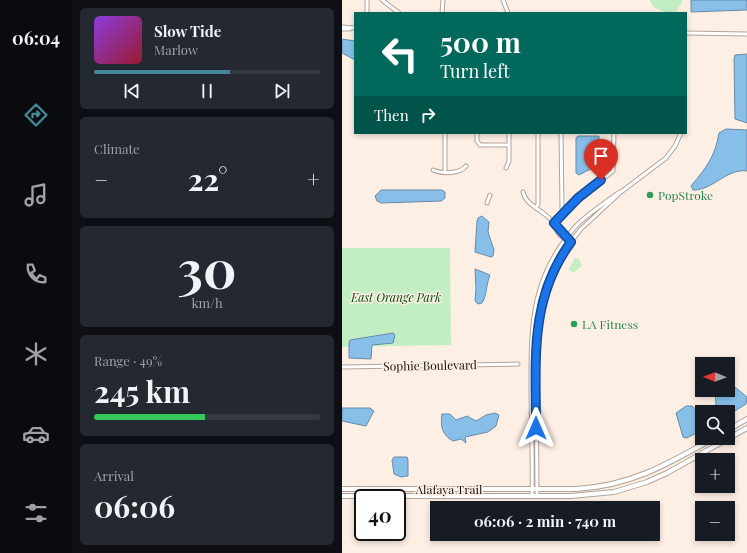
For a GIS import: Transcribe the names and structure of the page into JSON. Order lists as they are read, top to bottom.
{
  "streets": {
    "main road": ["Alafaya Trail"],
    "street": ["Sophie Boulevard"]
  },
  "parks": ["East Orange Park"],
  "places": ["PopStroke", "LA Fitness"],
  "north": "left",
  "page": {
    "tabs": "06:04",
    "turn": ["500 m", "Turn left"],
    "song": ["Slow Tide", "Marlow"],
    "then": "Then",
    "tile": [
      "Climate",
      ["30", "km/h"],
      ["Range · 49%", "245 km"],
      ["Arrival", "06:06"]
    ],
    "heat": ["−", "22°", "+"],
    "map_buttons": ["+", "−"],
    "limit": "40",
    "trip": "06:06 · 2 min · 740 m"
  }
}
